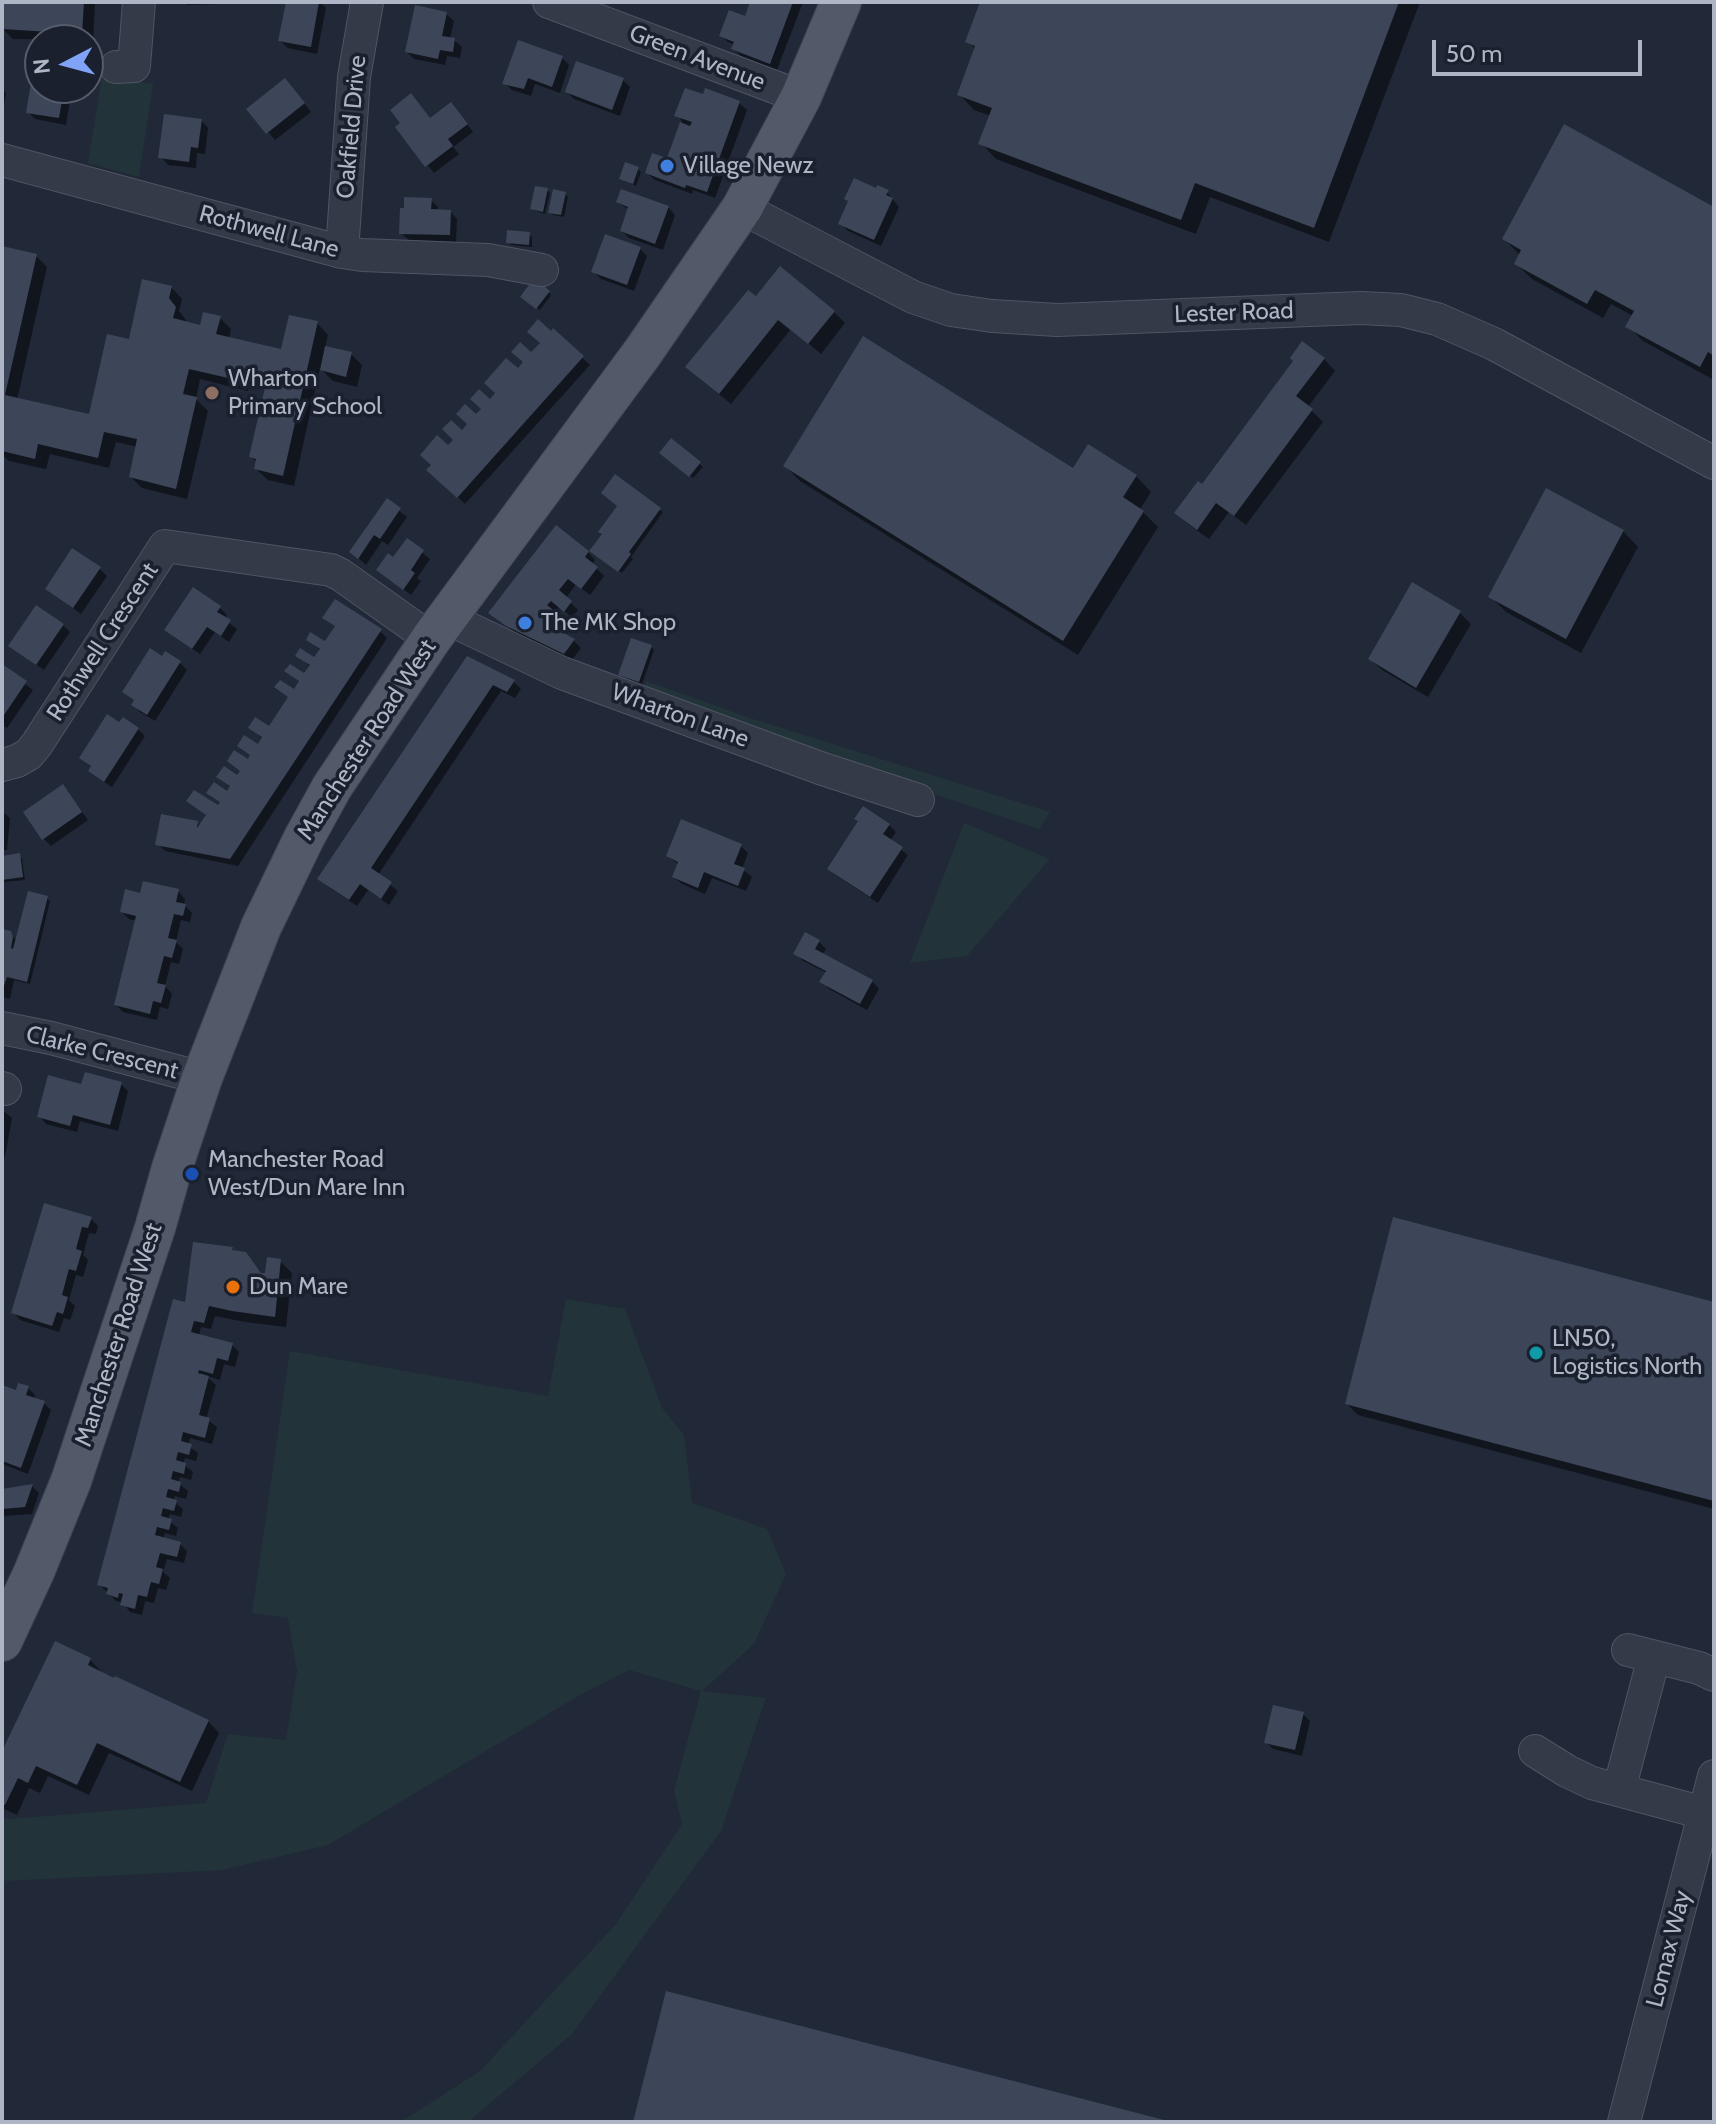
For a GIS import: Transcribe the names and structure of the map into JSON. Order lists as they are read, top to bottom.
{
  "streets": {
    "main road": ["Manchester Road West"],
    "street": [
      "Green Avenue",
      "Oakfield Drive",
      "Rothwell Lane",
      "Lester Road",
      "Rothwell Crescent",
      "Wharton Lane",
      "Clarke Crescent",
      "Lomax Way"
    ]
  },
  "crossings": [
    ["Green Avenue", "Manchester Road West"],
    ["Oakfield Drive", "Rothwell Lane"],
    ["Lester Road", "Manchester Road West"],
    ["Rothwell Crescent", "Wharton Lane"],
    ["Rothwell Crescent", "Manchester Road West"],
    ["Wharton Lane", "Manchester Road West"],
    ["Manchester Road West", "Clarke Crescent"]
  ],
  "places": [
    "Village Newz",
    "Wharton Primary School",
    "The MK Shop",
    "Manchester Road West/Dun Mare Inn",
    "Dun Mare",
    "LN50, Logistics North"
  ],
  "scale_bar": "50 m",
  "north": "left"
}
